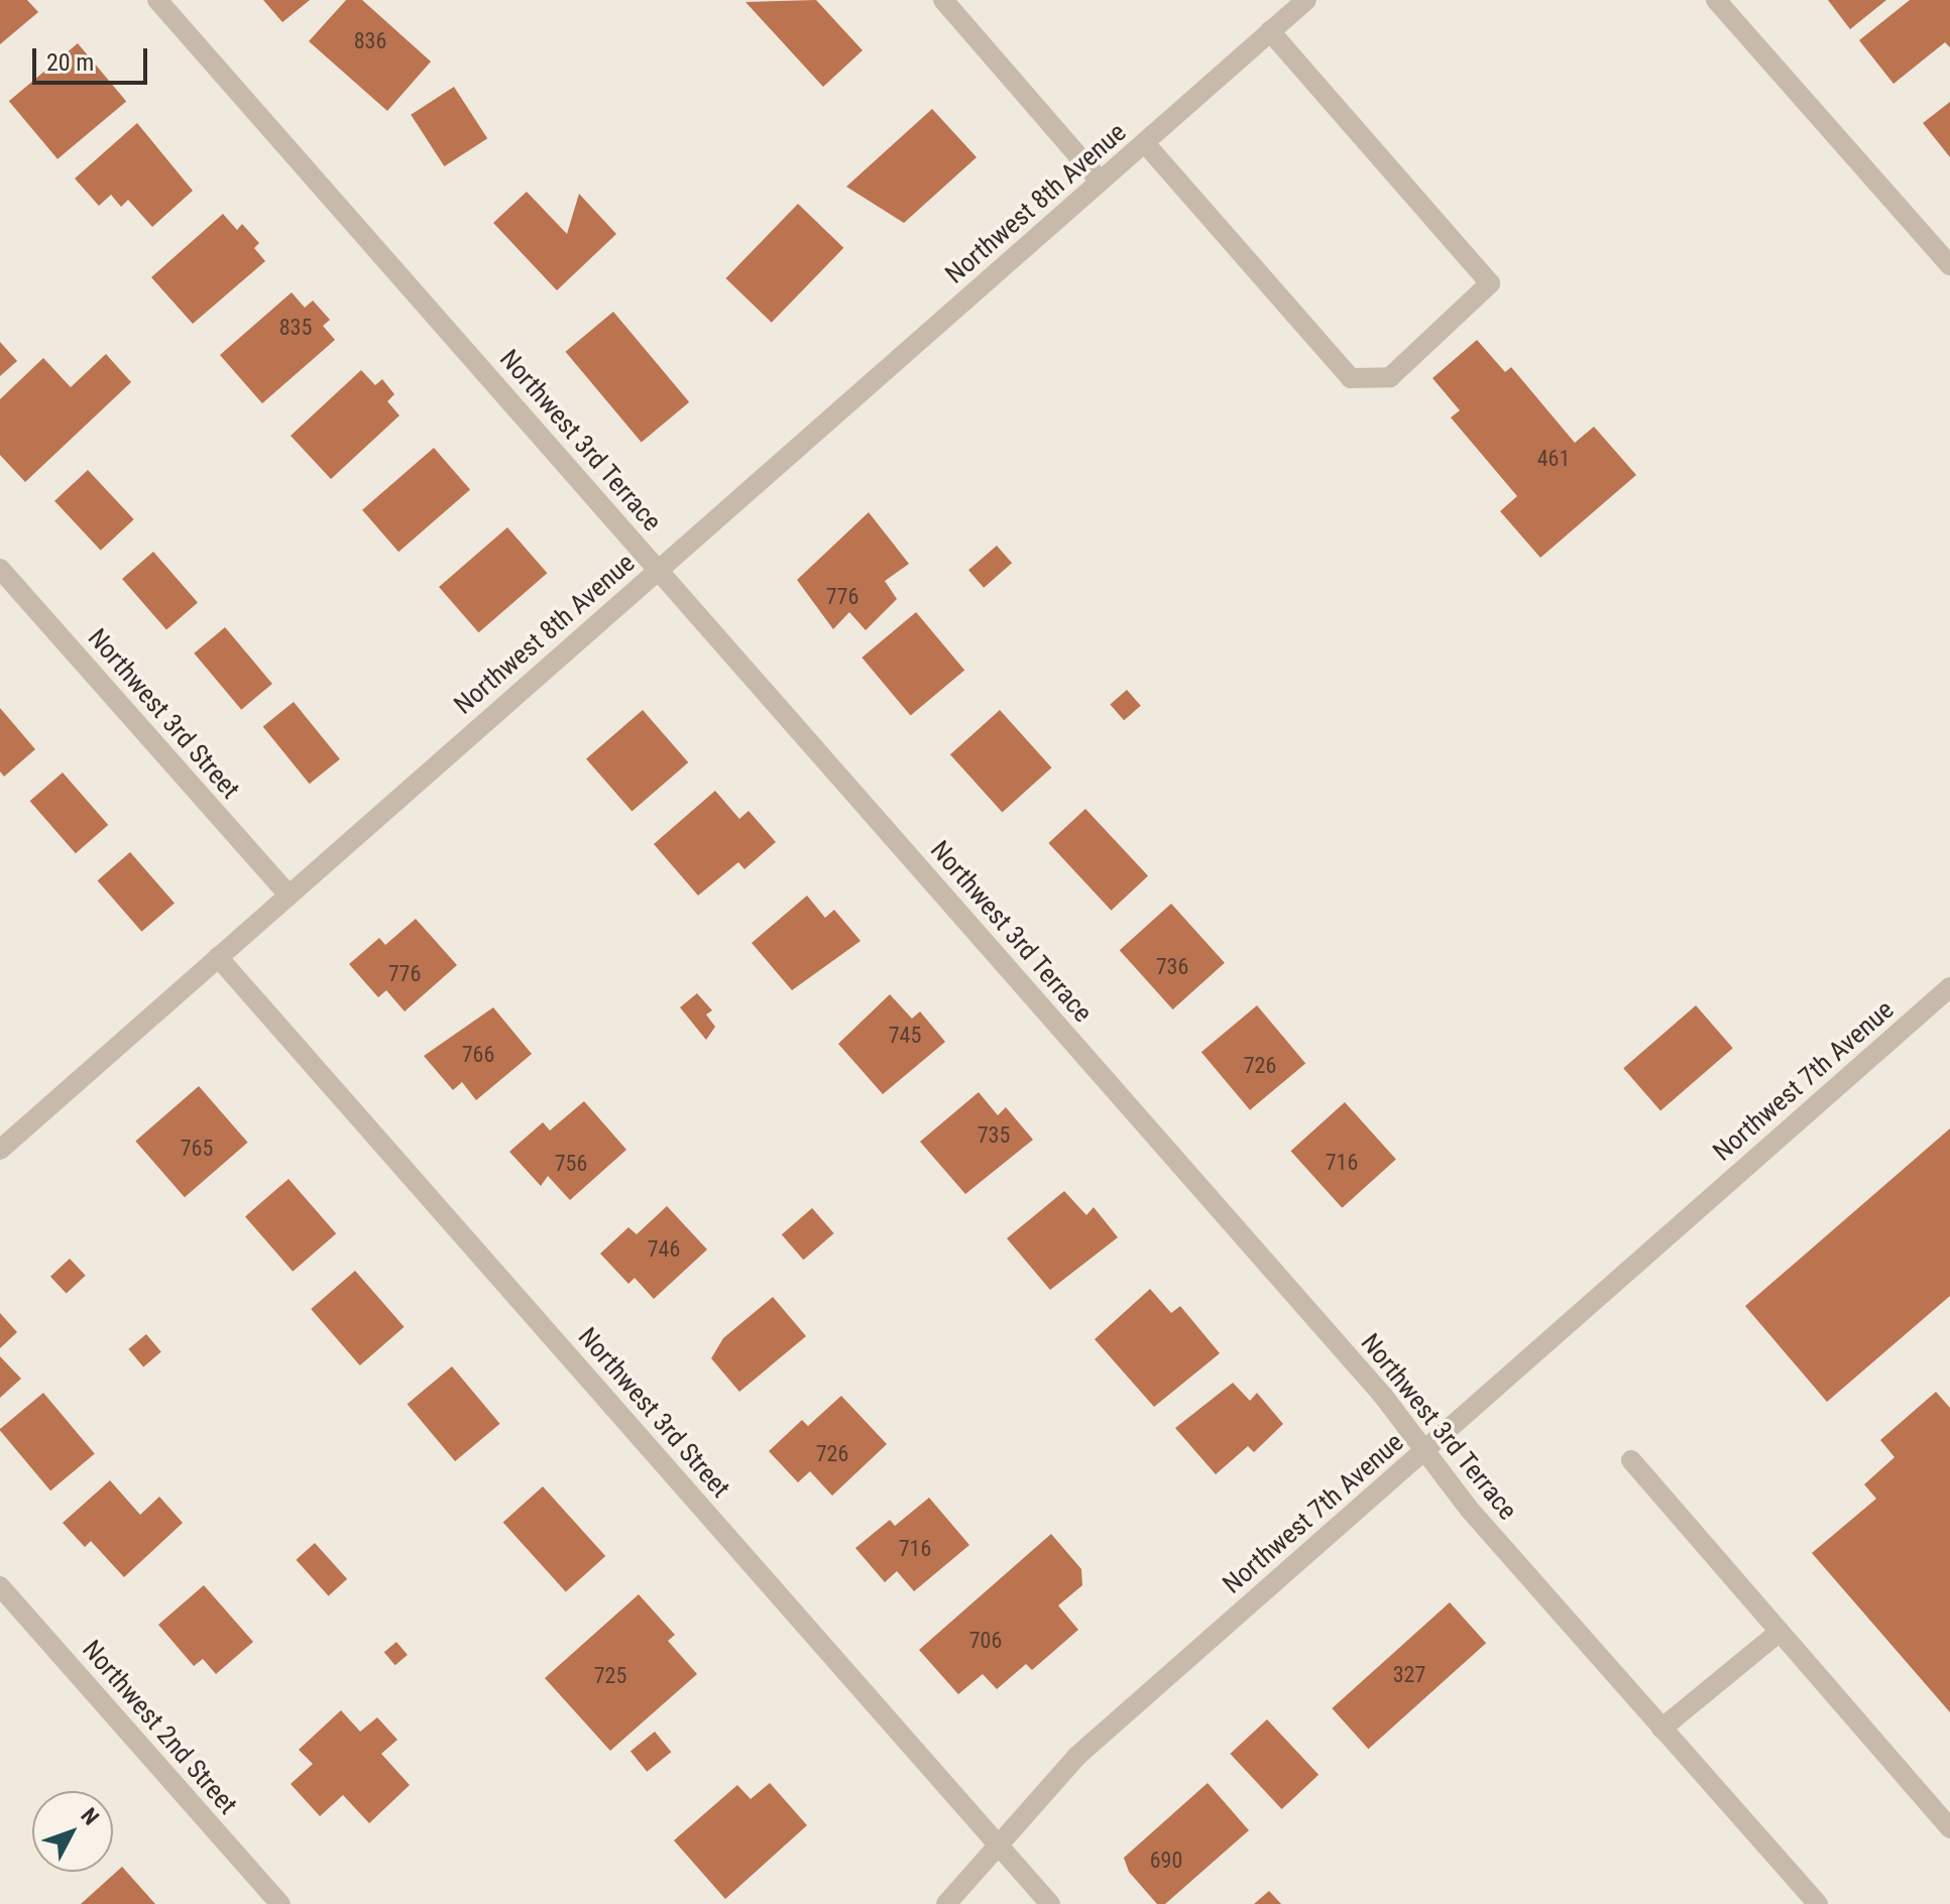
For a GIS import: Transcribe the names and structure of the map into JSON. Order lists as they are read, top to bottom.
{
  "streets": {
    "street": [
      "Northwest 8th Avenue",
      "Northwest 3rd Terrace",
      "Northwest 3rd Street",
      "Northwest 7th Avenue",
      "Northwest 2nd Street"
    ]
  },
  "crossings": [
    ["Northwest 8th Avenue", "Northwest 3rd Terrace"],
    ["Northwest 8th Avenue", "Northwest 3rd Street"],
    ["Northwest 3rd Terrace", "Northwest 7th Avenue"],
    ["Northwest 3rd Street", "Northwest 7th Avenue"]
  ],
  "house_numbers": [
    "836",
    "835",
    "461",
    "776",
    "736",
    "776",
    "745",
    "766",
    "726",
    "735",
    "765",
    "716",
    "756",
    "746",
    "726",
    "716",
    "706",
    "327",
    "725",
    "690"
  ],
  "scale_bar": "20 m",
  "north": "top right"
}
